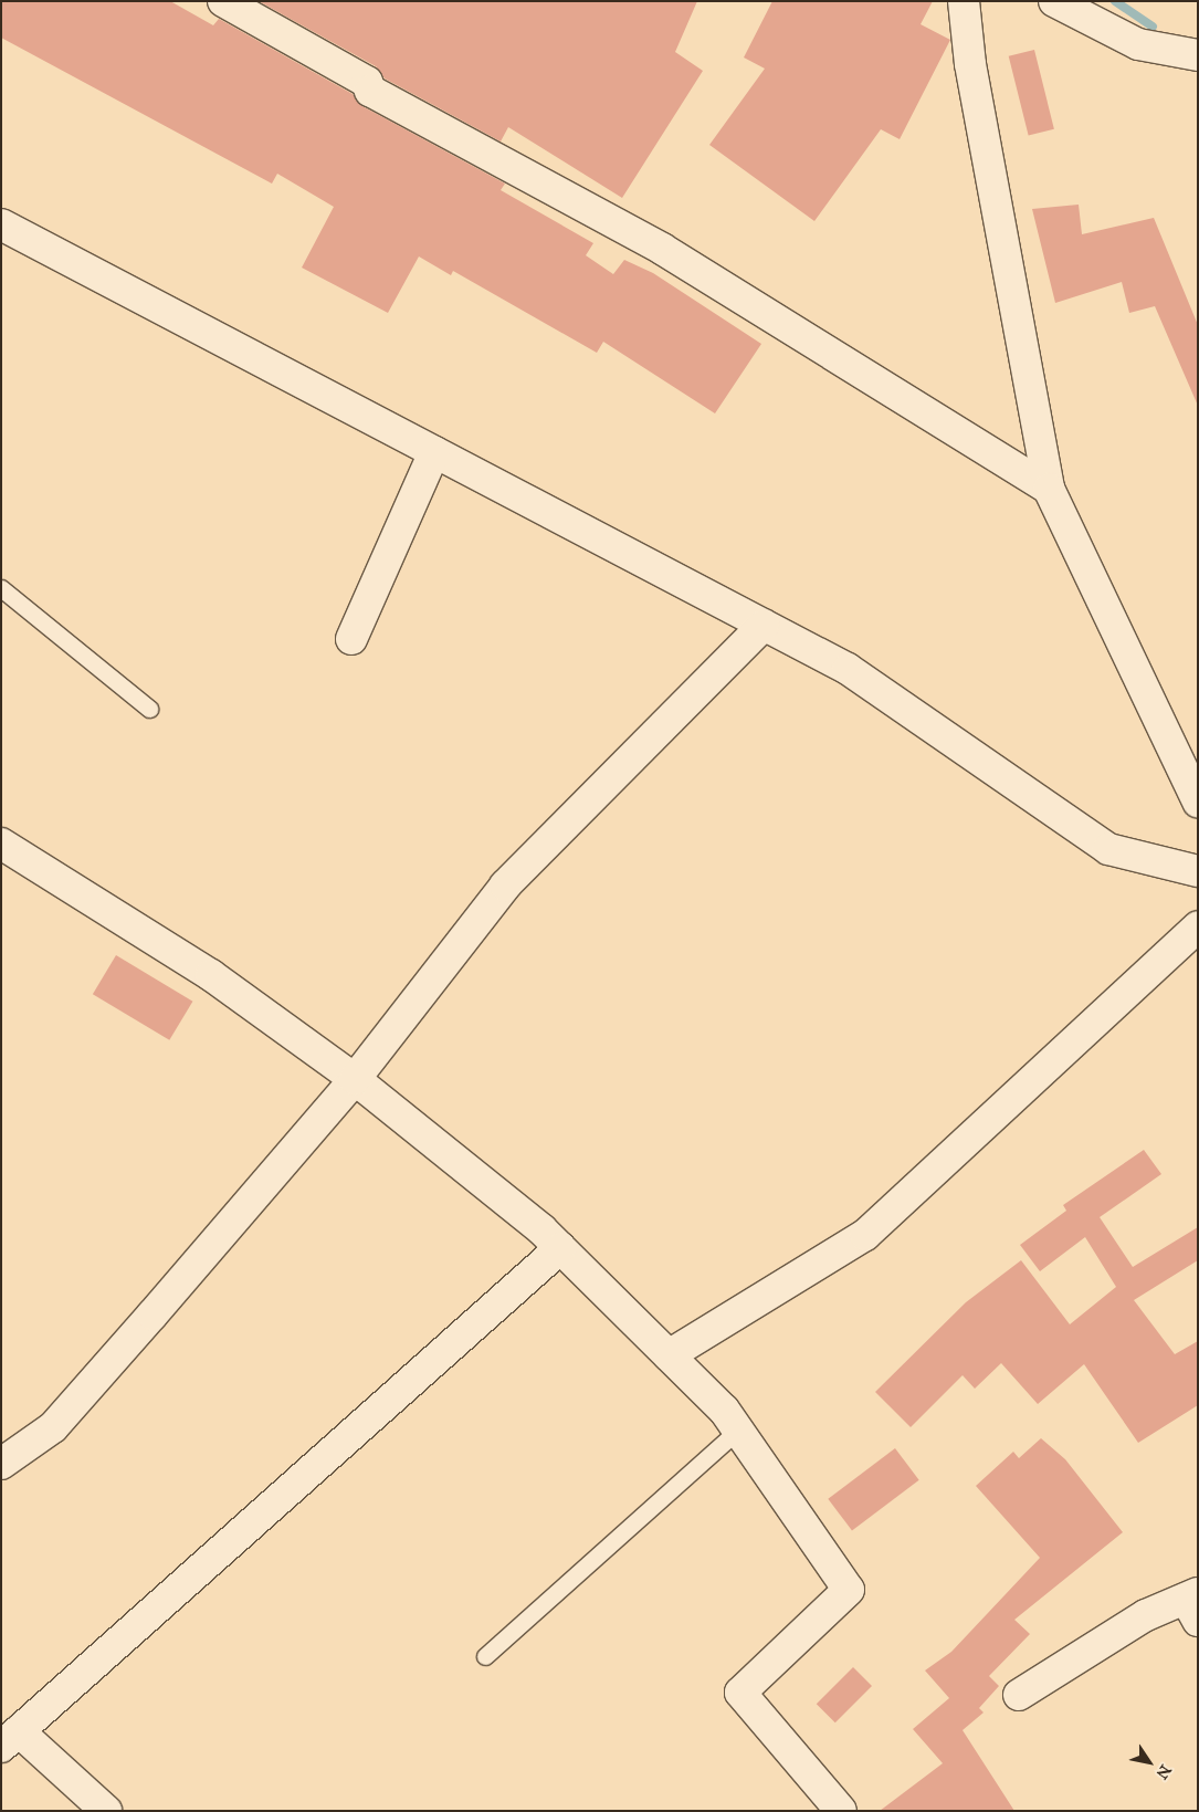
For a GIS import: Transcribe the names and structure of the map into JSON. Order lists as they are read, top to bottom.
{
  "north": "bottom right"
}
